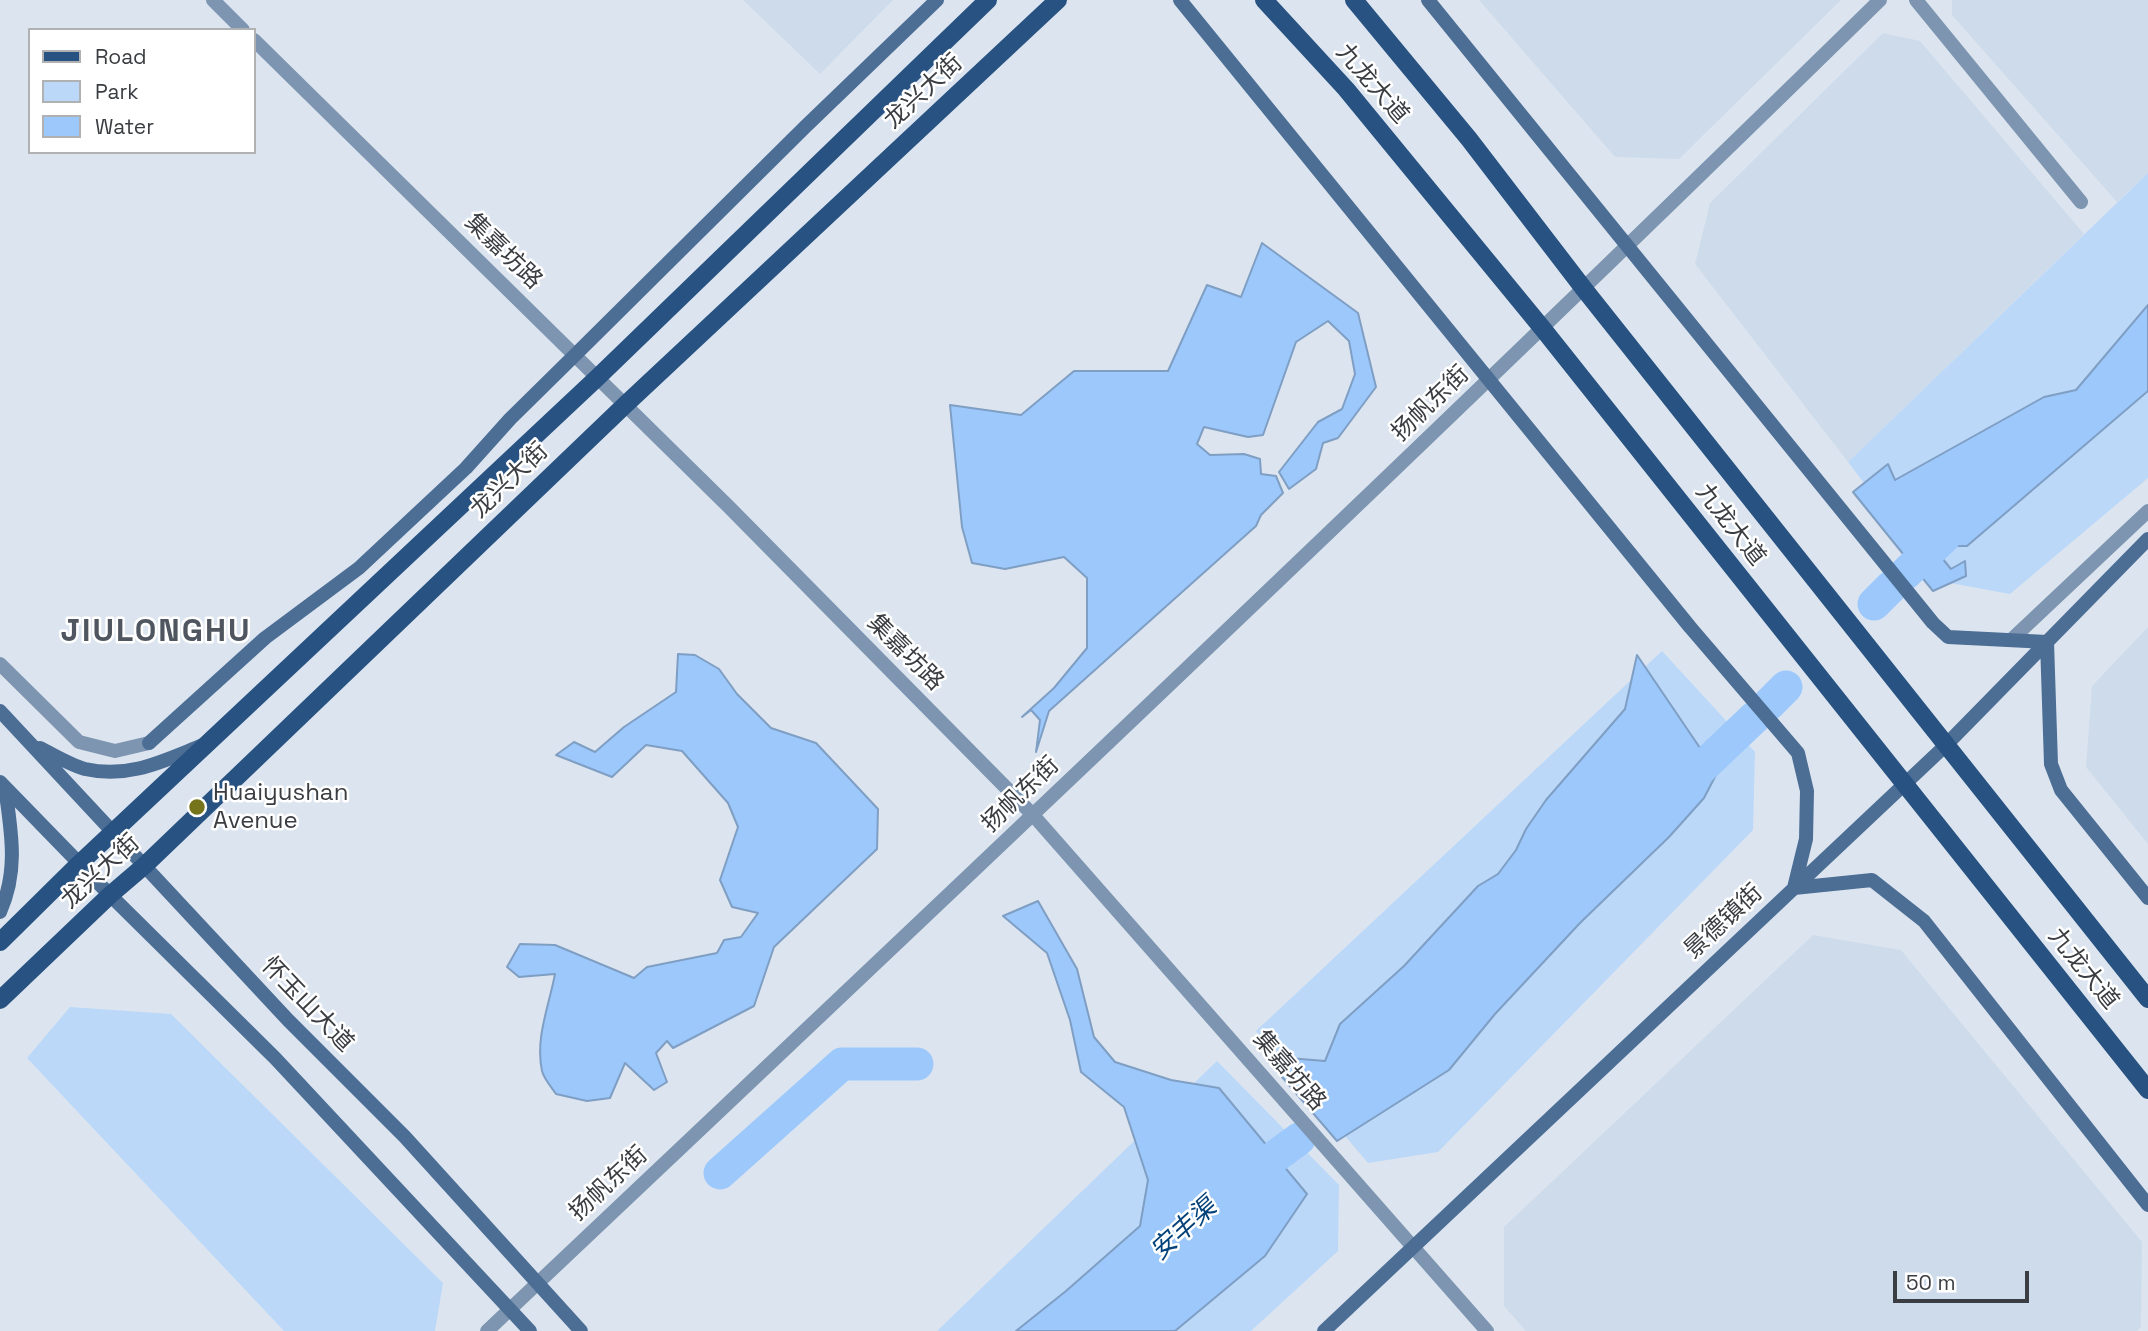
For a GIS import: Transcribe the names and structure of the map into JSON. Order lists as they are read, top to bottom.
{
  "streets": {
    "main road": [
      "九龙大道",
      "龙兴大街",
      "景德镇街",
      "怀玉山大道"
    ],
    "street": ["集嘉坊路", "扬帆东街"]
  },
  "crossings": [
    ["九龙大道", "扬帆东街"],
    ["九龙大道", "景德镇街"],
    ["龙兴大街", "集嘉坊路"],
    ["龙兴大街", "怀玉山大道"],
    ["集嘉坊路", "扬帆东街"],
    ["集嘉坊路", "景德镇街"],
    ["扬帆东街", "怀玉山大道"]
  ],
  "districts": ["JIULONGHU"],
  "water": ["安丰渠"],
  "places": ["Huaiyushan Avenue"],
  "legend": ["Road", "Park", "Water"],
  "scale_bar": "50 m"
}
